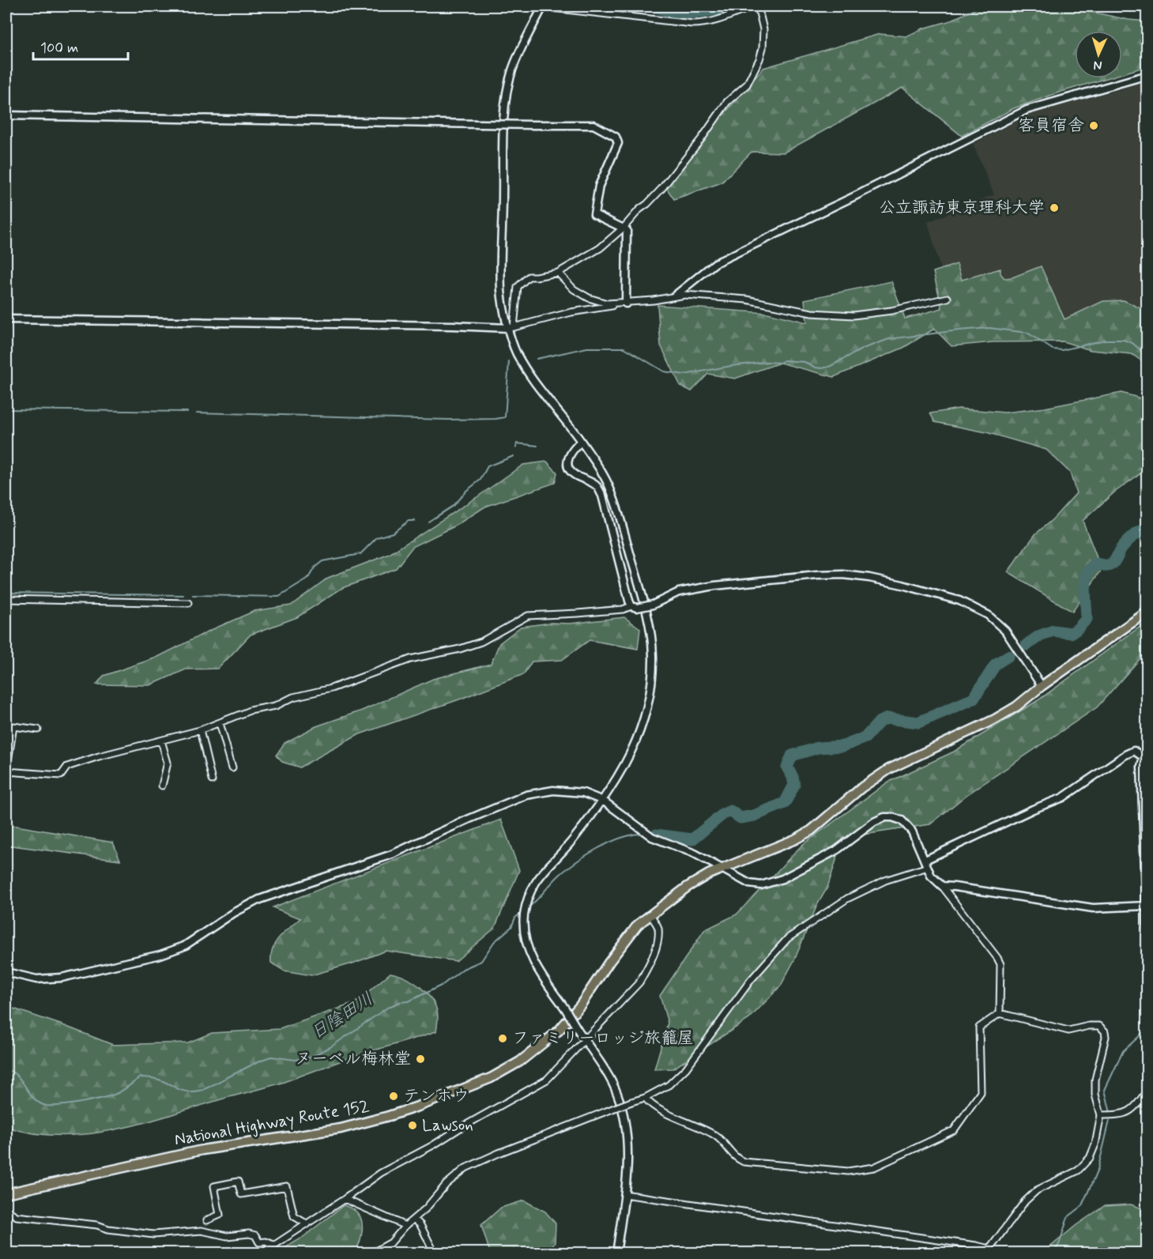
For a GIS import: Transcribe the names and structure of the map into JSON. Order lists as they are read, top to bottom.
{
  "streets": {
    "highway": ["National Highway Route 152"]
  },
  "water": ["日陰田川"],
  "places": [
    "客員宿舎",
    "公立諏訪東京理科大学",
    "ファミリーロッジ旅籠屋",
    "ヌーベル梅林堂",
    "テンホウ",
    "Lawson"
  ],
  "scale_bar": "100 m",
  "north": "bottom"
}
